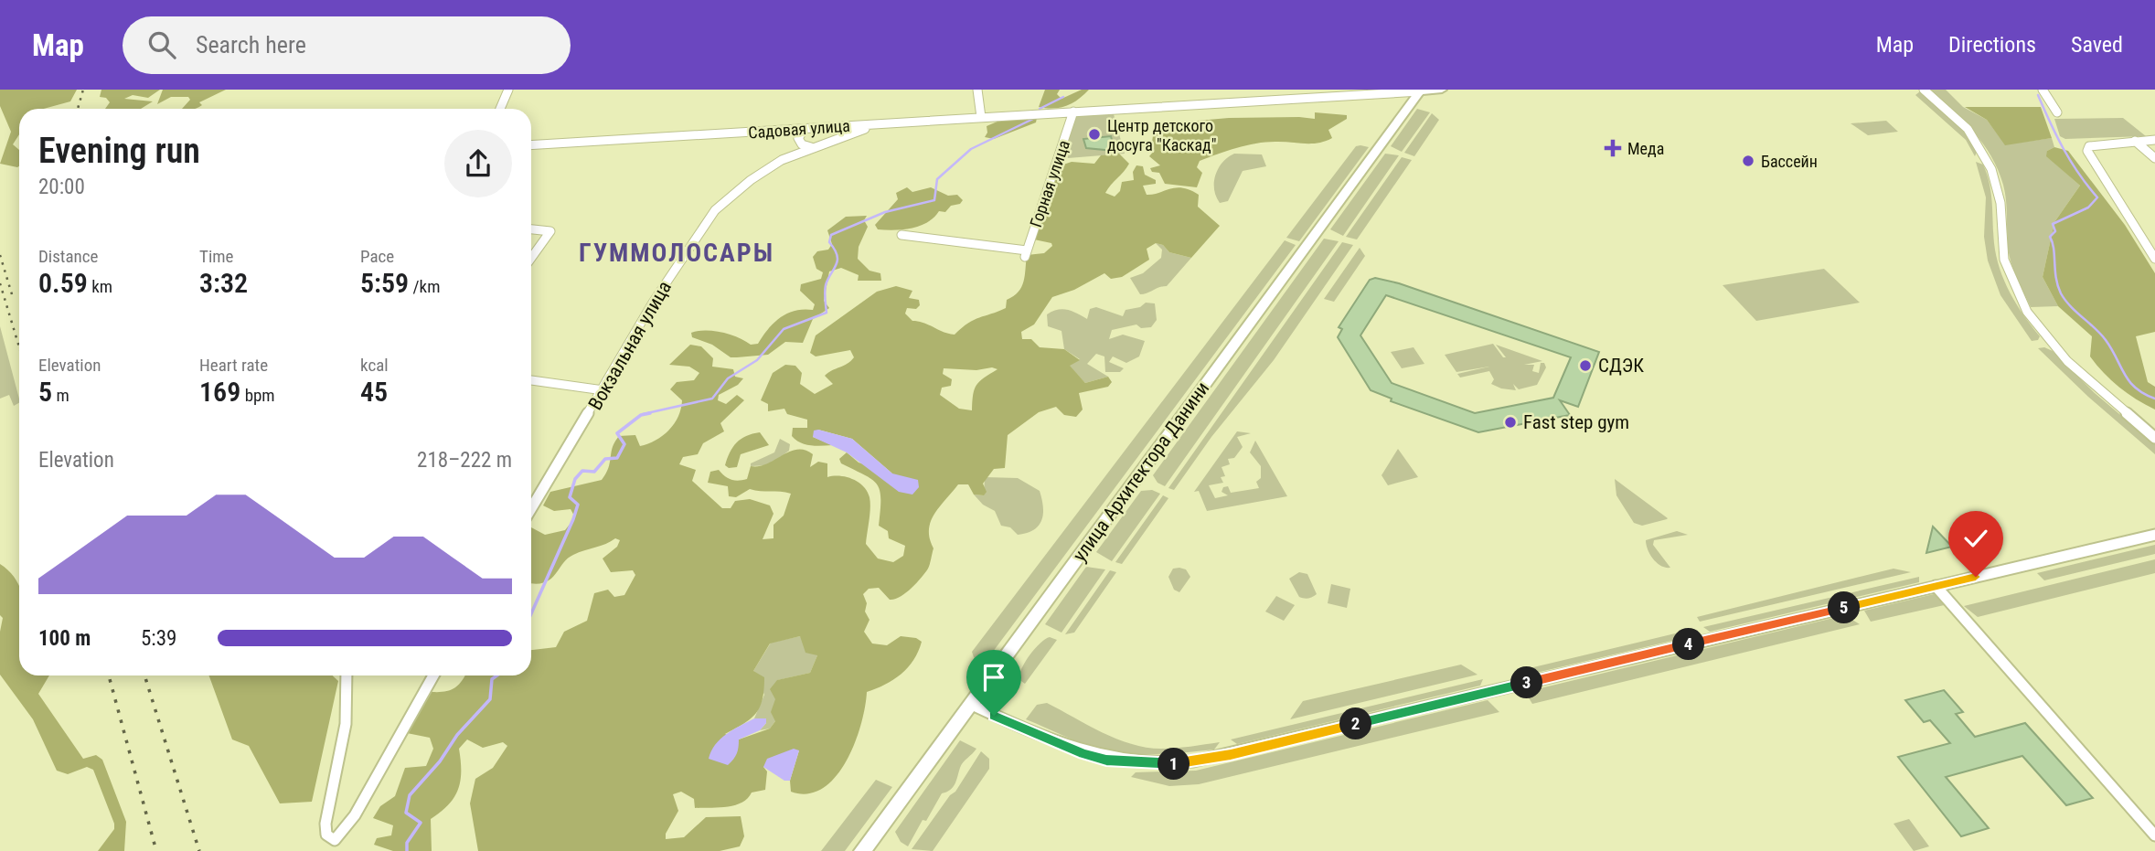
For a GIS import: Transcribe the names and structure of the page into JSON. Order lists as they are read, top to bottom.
{
  "streets": {
    "street": [
      "Садовая улица",
      "Горная улица",
      "Вокзальная улица",
      "улица Архитектора Данини"
    ]
  },
  "crossings": [
    ["Садовая улица", "Горная улица"],
    ["Садовая улица", "Вокзальная улица"],
    ["Садовая улица", "улица Архитектора Данини"]
  ],
  "districts": ["ГУММОЛОСАРЫ"],
  "places": {
    "other": [
      "Центр детского досуга \"Каскад\"",
      "Бассейн",
      "СДЭК",
      "Fast step gym"
    ],
    "health": ["Меда"]
  },
  "page": {
    "header": "Map",
    "search": "Search here",
    "nav": ["Map", "Directions", "Saved"],
    "heading": ["Evening run", "20:00"],
    "stats": [
      ["Distance", "0.59 km"],
      ["Time", "3:32"],
      ["Pace", "5:59 /km"],
      ["Elevation", "5 m"],
      ["Heart rate", "169 bpm"],
      ["kcal", "45"]
    ],
    "chart": ["Elevation", "218–222 m"],
    "pins": [
      "5",
      "4",
      "3",
      "2",
      "1"
    ],
    "list": [
      {
        "name": "100 m",
        "note": "5:39"
      }
    ]
  }
}
